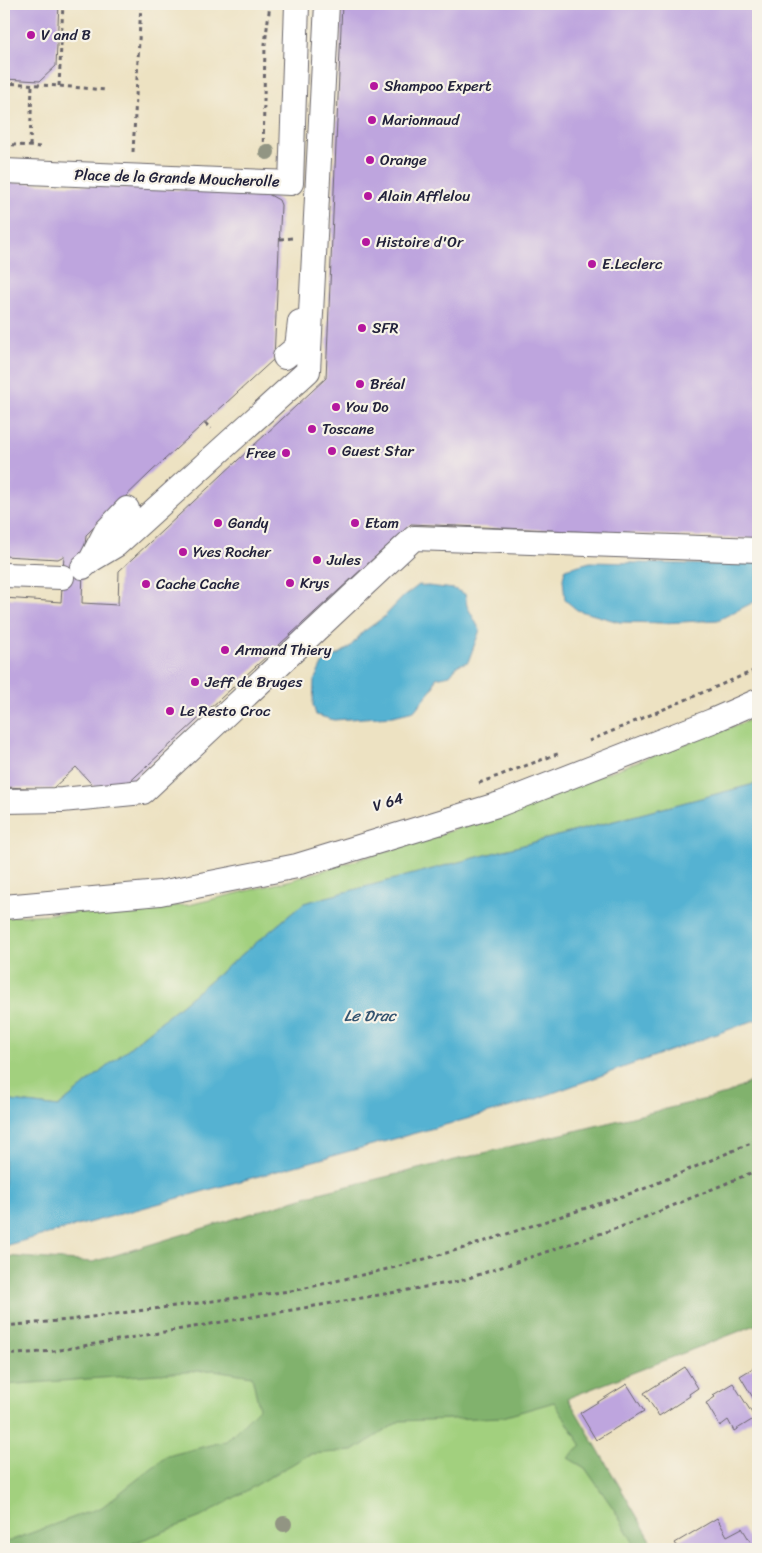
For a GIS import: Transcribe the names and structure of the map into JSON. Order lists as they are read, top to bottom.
{
  "streets": {
    "street": ["Place de la Grande Moucherolle"]
  },
  "water": ["Le Drac"],
  "places": [
    "V and B",
    "Shampoo Expert",
    "Marionnaud",
    "Orange",
    "Alain Afflelou",
    "Histoire d'Or",
    "E.Leclerc",
    "SFR",
    "Bréal",
    "You Do",
    "Toscane",
    "Guest Star",
    "Free",
    "Gandy",
    "Etam",
    "Yves Rocher",
    "Jules",
    "Krys",
    "Cache Cache",
    "Armand Thiery",
    "Jeff de Bruges",
    "Le Resto Croc"
  ]
}
